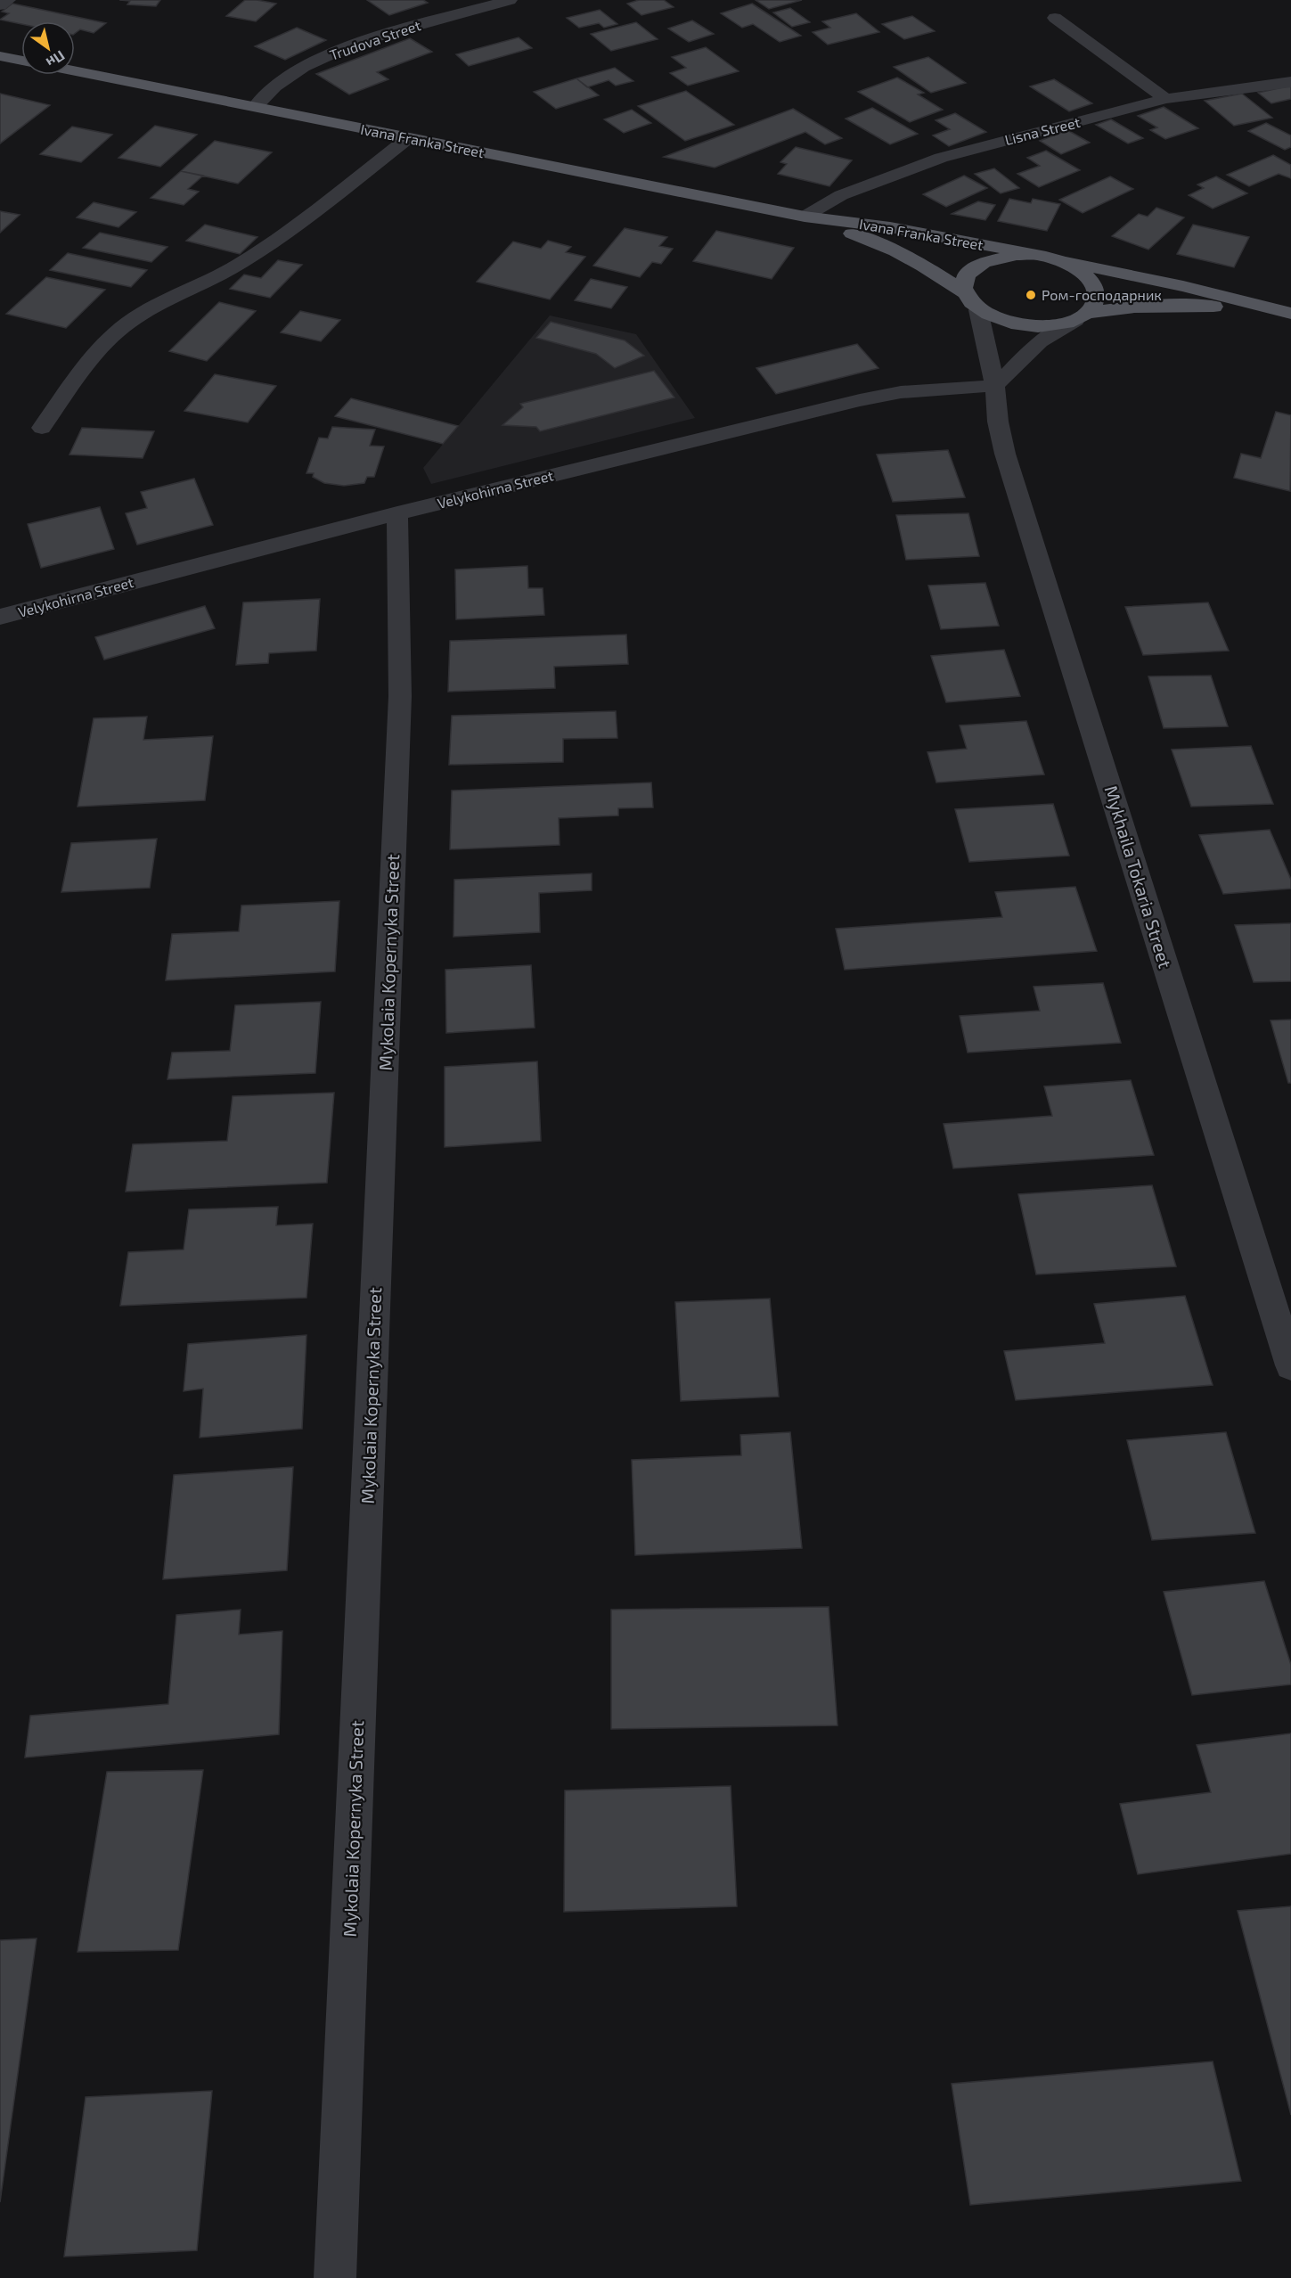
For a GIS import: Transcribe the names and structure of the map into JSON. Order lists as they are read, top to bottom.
{
  "streets": {
    "main road": ["Ivana Franka Street"],
    "street": [
      "Trudova Street",
      "Lisna Street",
      "Velykohirna Street",
      "Mykhaila Tokaria Street",
      "Mykolaia Kopernyka Street"
    ]
  },
  "crossings": [
    ["Trudova Street", "Ivana Franka Street"],
    ["Lisna Street", "Ivana Franka Street"],
    ["Ivana Franka Street", "Mykhaila Tokaria Street"],
    ["Velykohirna Street", "Mykhaila Tokaria Street"],
    ["Velykohirna Street", "Mykolaia Kopernyka Street"]
  ],
  "places": ["Ром-господарник"],
  "north": "bottom right"
}
